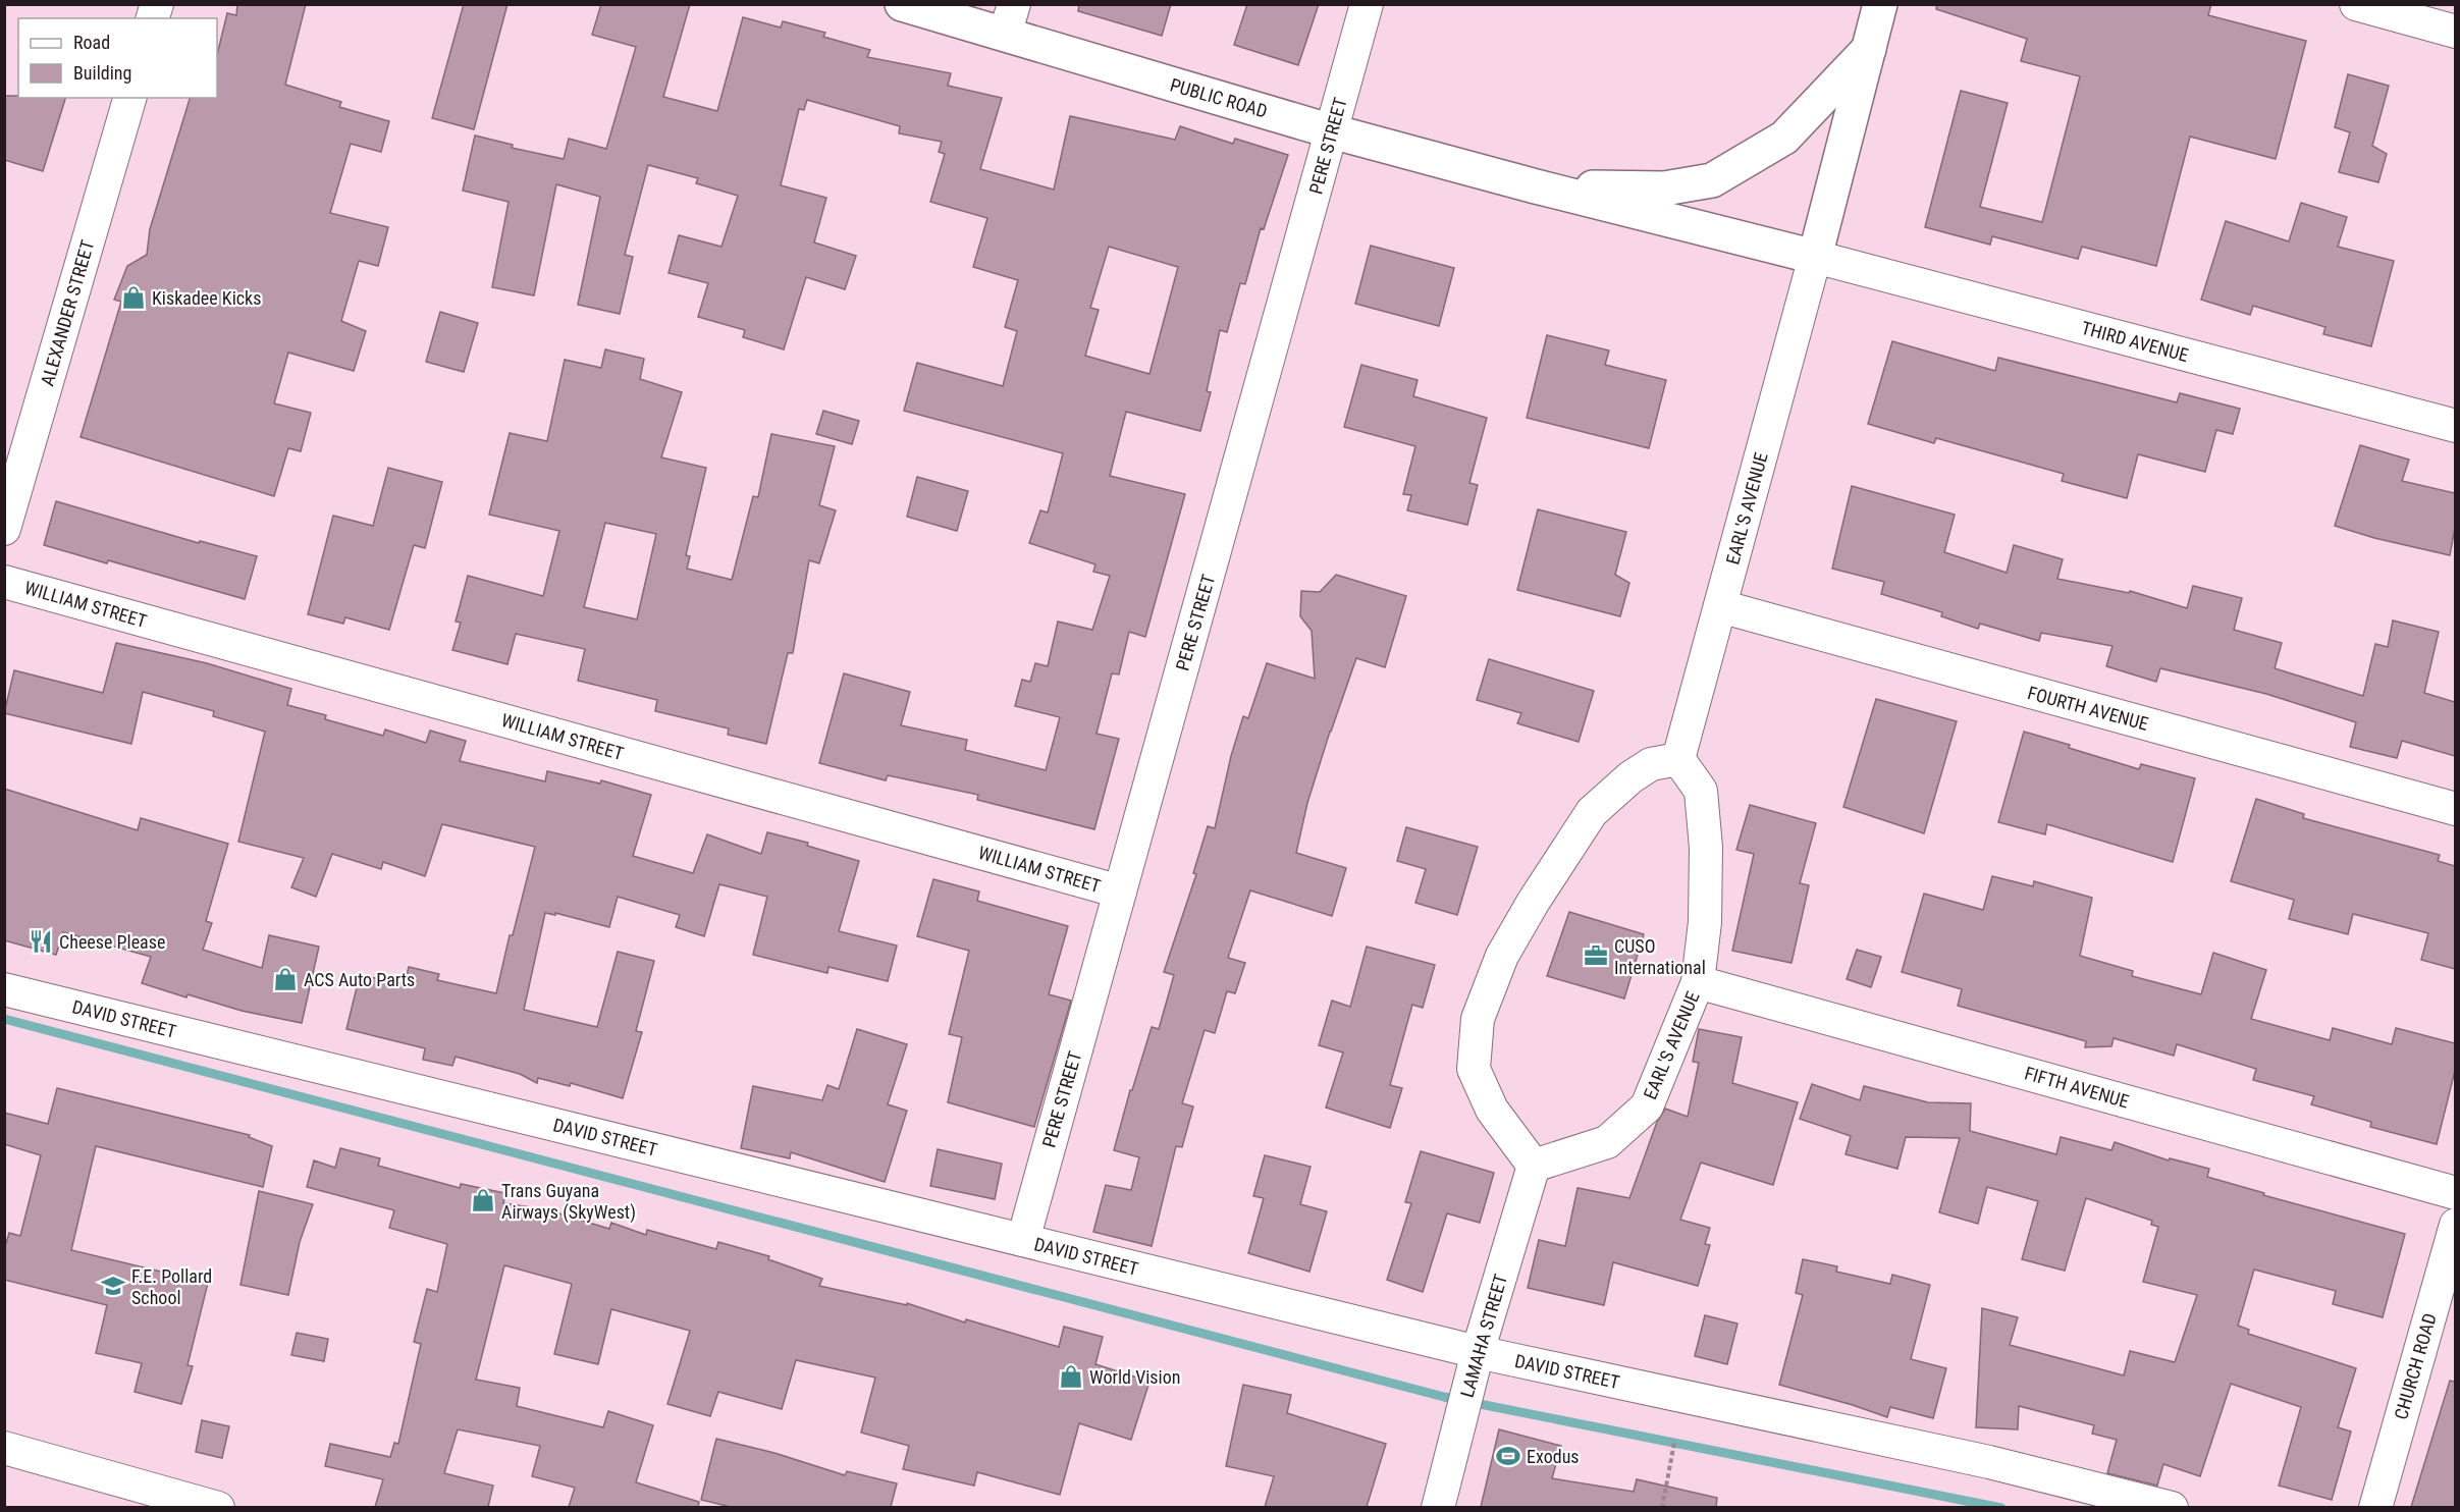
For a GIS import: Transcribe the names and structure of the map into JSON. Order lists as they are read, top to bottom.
{
  "streets": {
    "main road": ["PUBLIC ROAD"],
    "street": [
      "PERE STREET",
      "ALEXANDER STREET",
      "THIRD AVENUE",
      "EARL'S AVENUE",
      "WILLIAM STREET",
      "FOURTH AVENUE",
      "DAVID STREET",
      "FIFTH AVENUE",
      "LAMAHA STREET",
      "CHURCH ROAD"
    ]
  },
  "crossings": [
    ["PUBLIC ROAD", "PERE STREET"],
    ["PERE STREET", "WILLIAM STREET"],
    ["PERE STREET", "DAVID STREET"],
    ["THIRD AVENUE", "EARL'S AVENUE"],
    ["EARL'S AVENUE", "FOURTH AVENUE"],
    ["EARL'S AVENUE", "FIFTH AVENUE"],
    ["EARL'S AVENUE", "LAMAHA STREET"],
    ["DAVID STREET", "LAMAHA STREET"]
  ],
  "places": {
    "shop": [
      "Kiskadee Kicks",
      "ACS Auto Parts",
      "Trans Guyana Airways (SkyWest)",
      "World Vision"
    ],
    "restaurant": ["Cheese Please"],
    "office": ["CUSO International"],
    "school or university": ["F.E. Pollard School"],
    "sports": ["Exodus"]
  },
  "legend": ["Road", "Building"]
}
